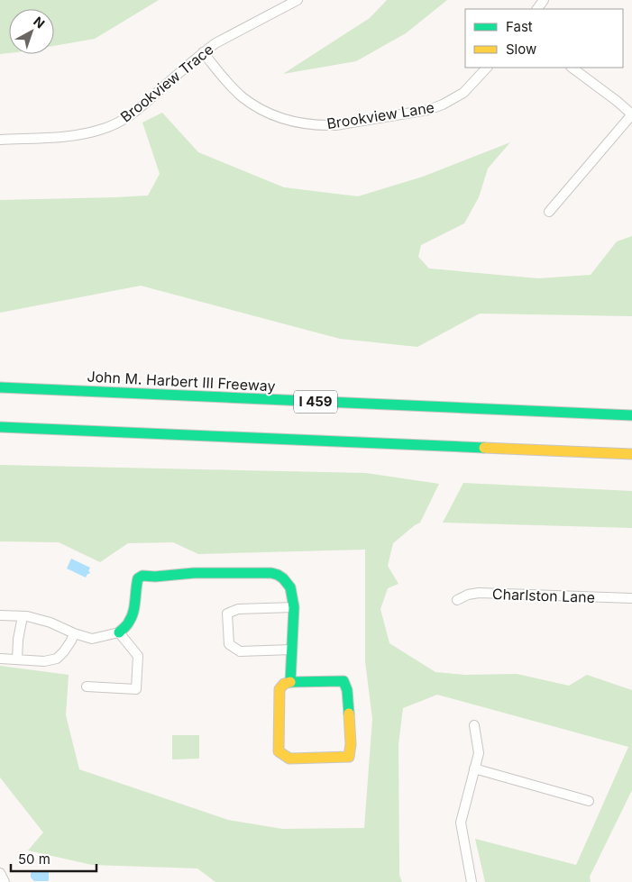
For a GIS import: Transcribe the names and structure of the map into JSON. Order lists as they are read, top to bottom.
{
  "streets": {
    "main road": ["John M. Harbert III Freeway", "I 459"],
    "street": ["Brookview Trace", "Brookview Lane", "Charlston Lane"]
  },
  "crossings": [
    ["Brookview Trace", "Brookview Lane"]
  ],
  "legend": ["Fast", "Slow"],
  "scale_bar": "50 m",
  "north": "top right"
}
